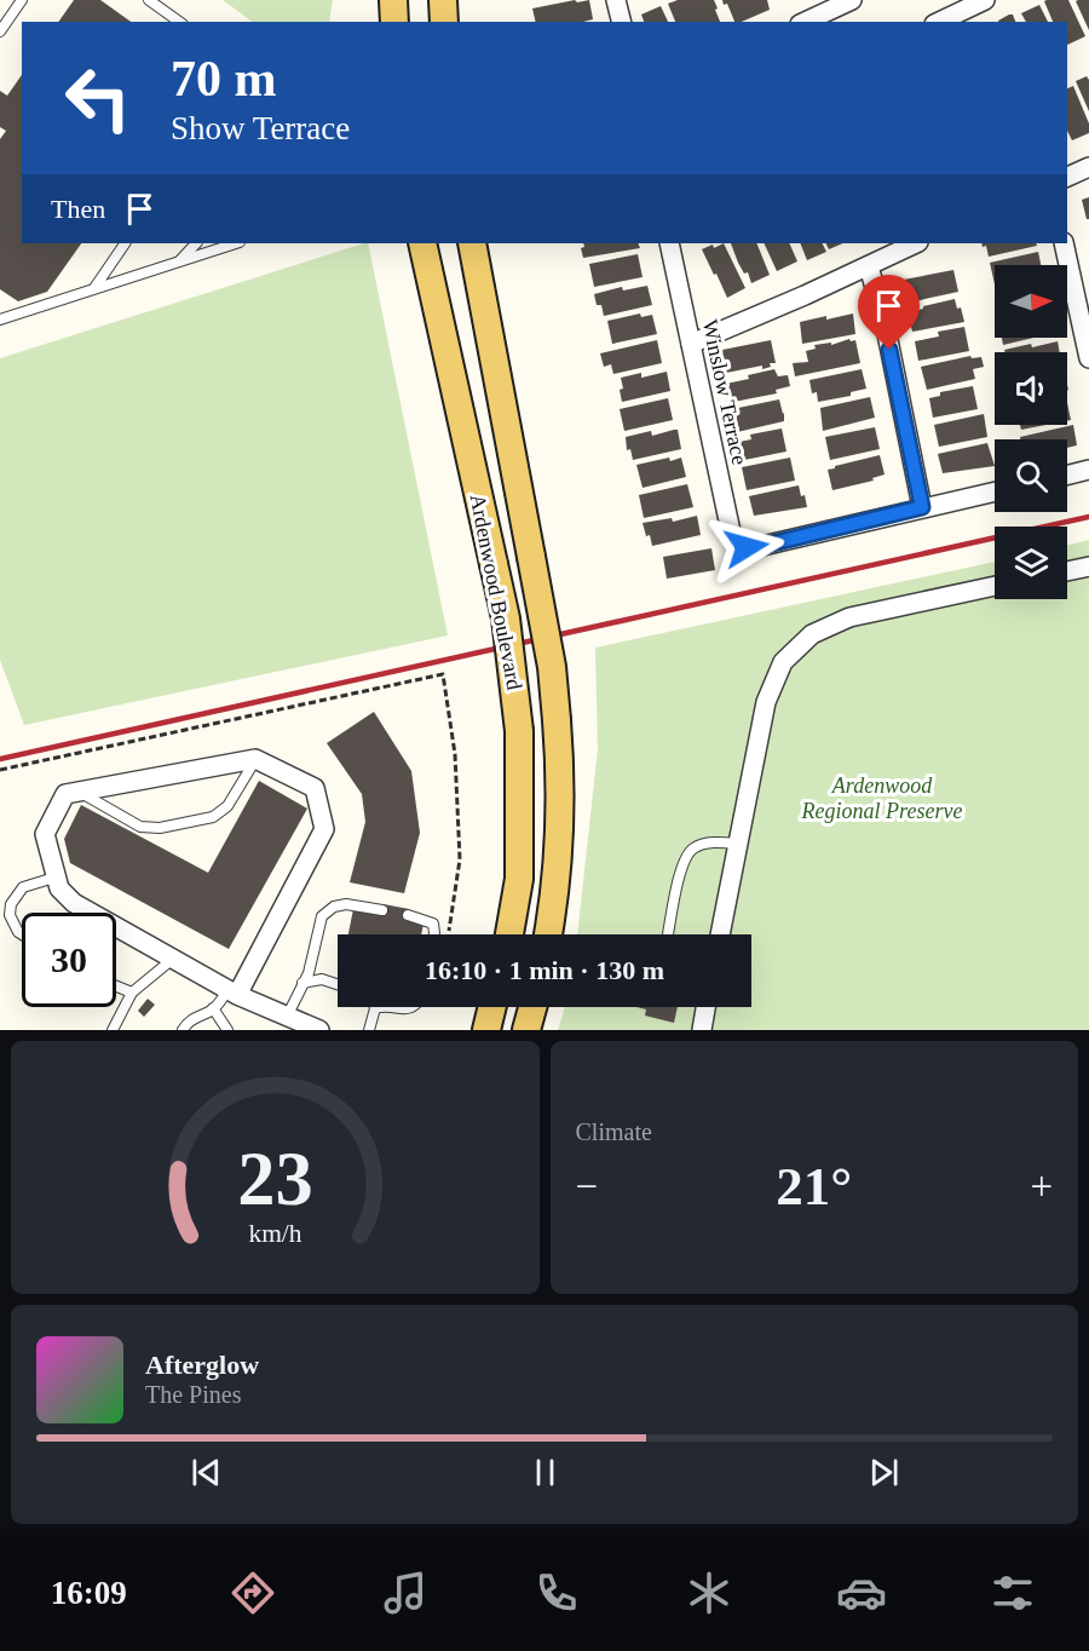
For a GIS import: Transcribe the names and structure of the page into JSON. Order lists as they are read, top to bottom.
{
  "streets": {
    "main road": ["Ardenwood Boulevard"],
    "street": ["Winslow Terrace"]
  },
  "parks": ["Ardenwood Regional Preserve"],
  "north": "right",
  "page": {
    "turn": ["70 m", "Show Terrace"],
    "then": "Then",
    "limit": "30",
    "trip": "16:10 · 1 min · 130 m",
    "tile": "Climate",
    "heat": ["−", "21°", "+"],
    "song": ["Afterglow", "The Pines"],
    "tabs": "16:09",
    "gauge": ["23", "km/h"]
  }
}
